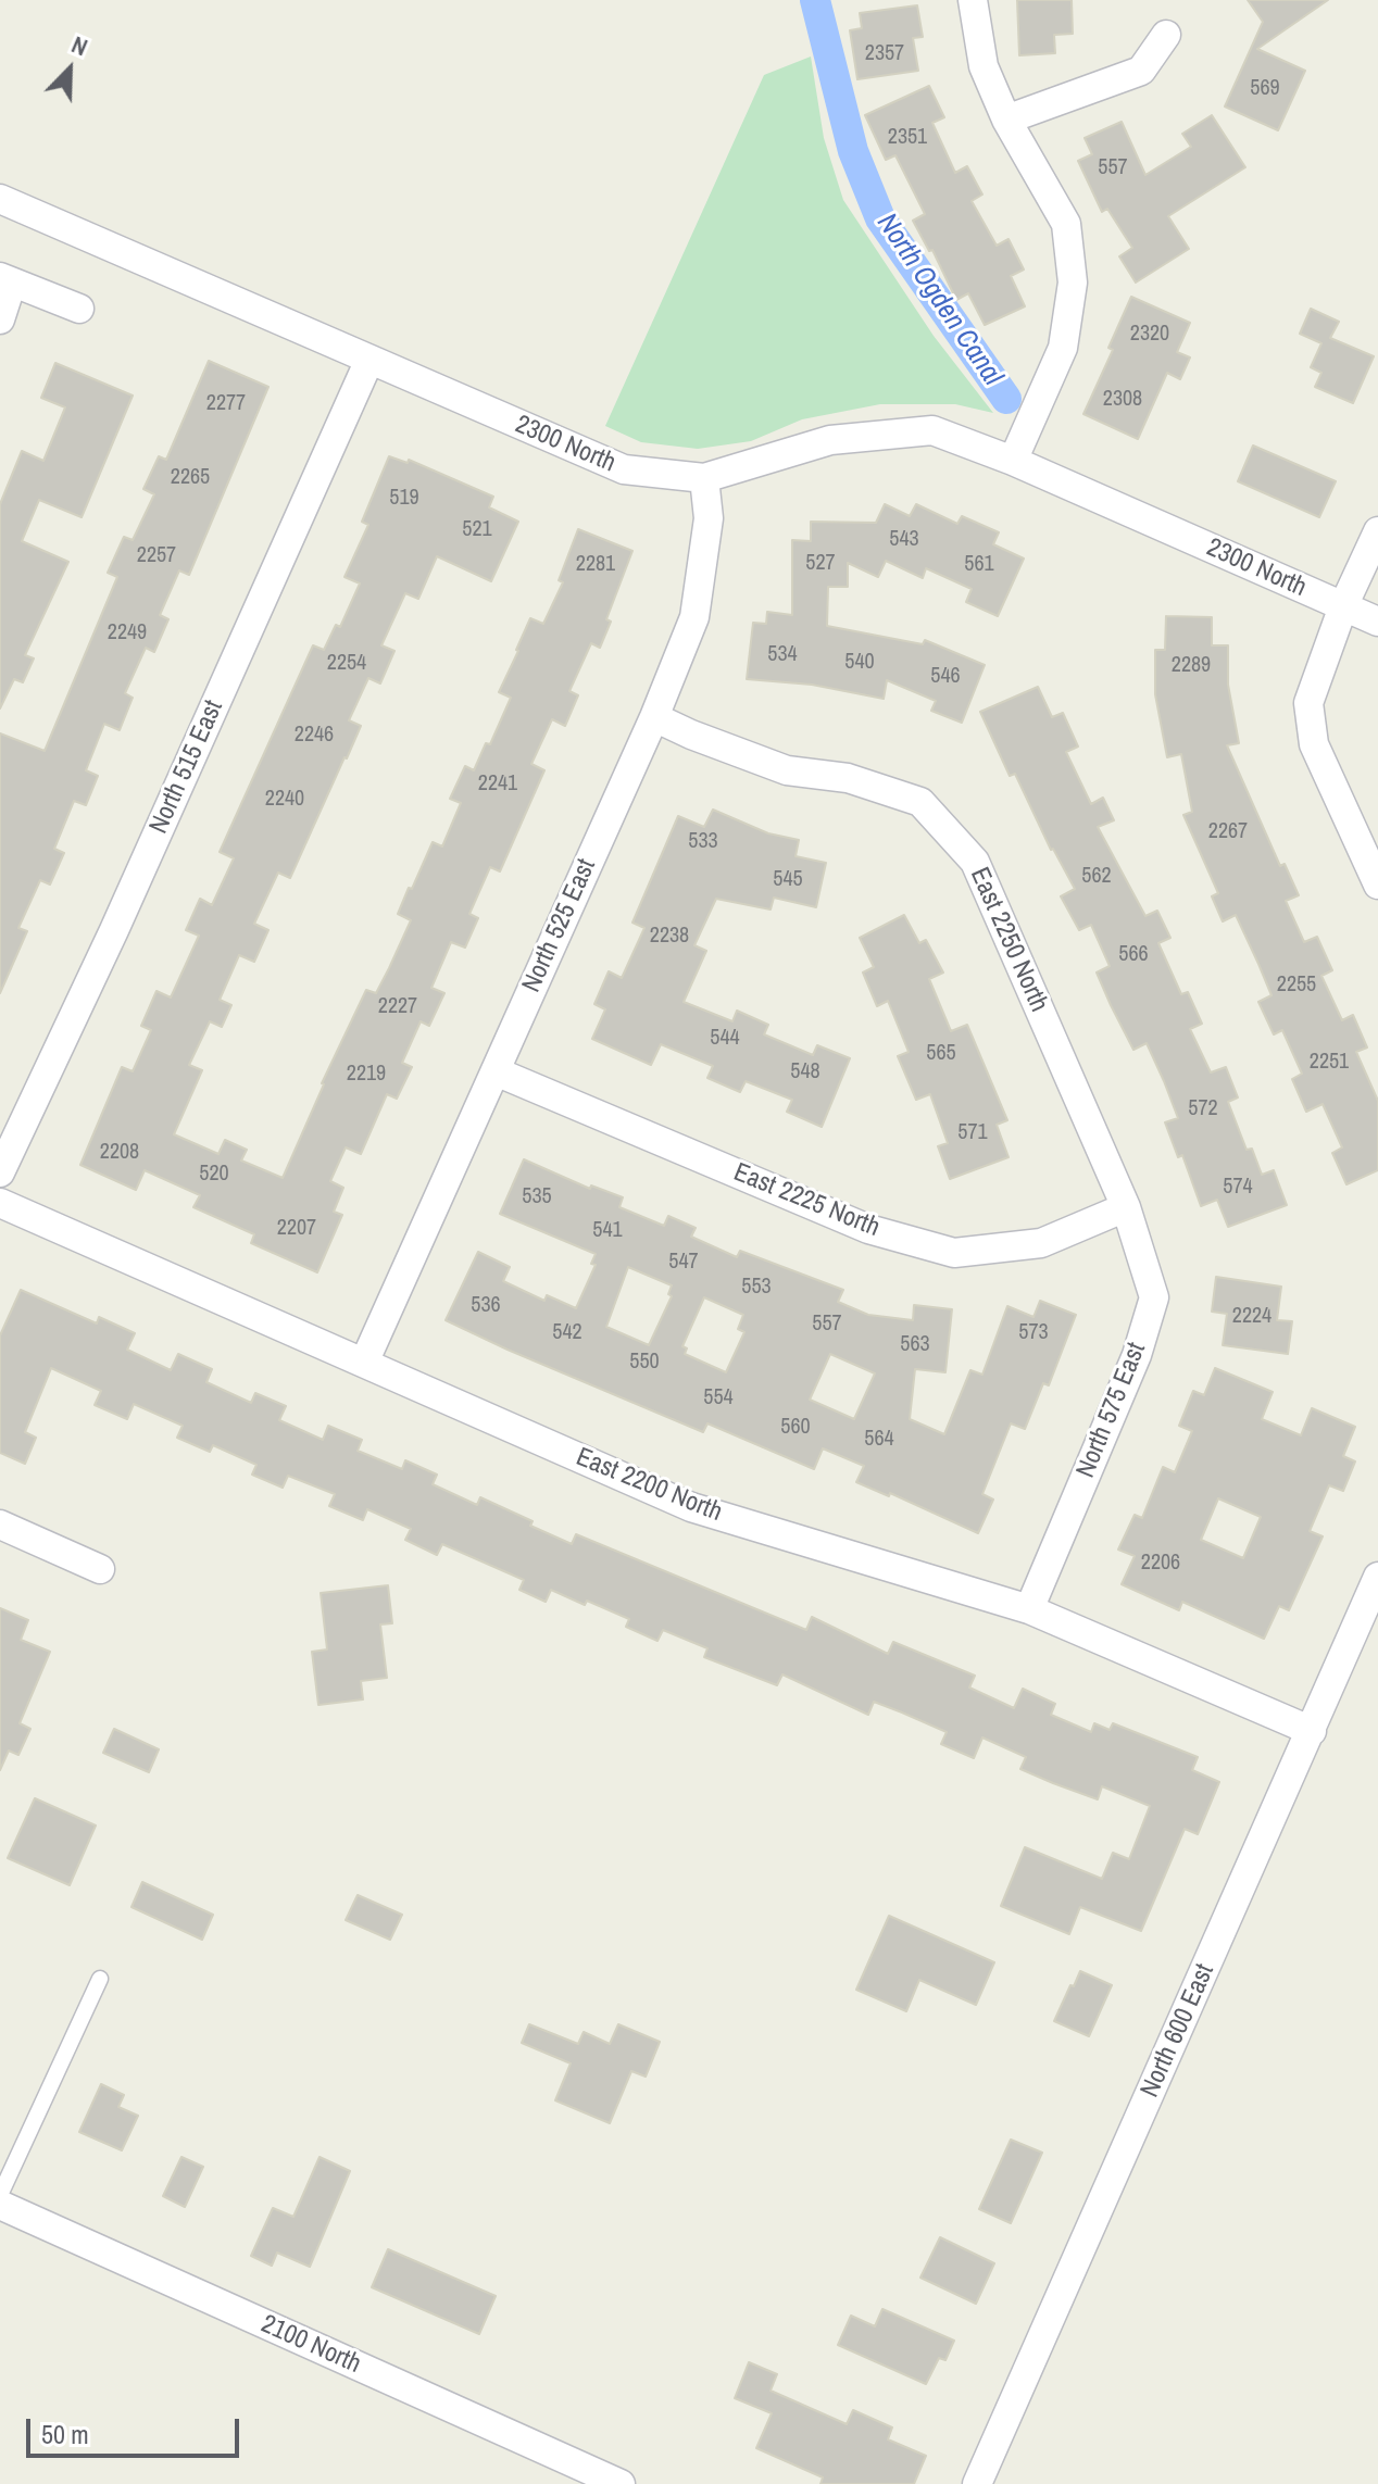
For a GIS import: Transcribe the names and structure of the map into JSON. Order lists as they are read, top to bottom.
{
  "streets": {
    "street": [
      "2300 North",
      "North 515 East",
      "North 525 East",
      "East 2250 North",
      "East 2225 North",
      "North 575 East",
      "East 2200 North",
      "North 600 East",
      "2100 North"
    ]
  },
  "crossings": [
    ["2300 North", "North 515 East"],
    ["2300 North", "North 525 East"],
    ["North 525 East", "East 2250 North"],
    ["North 525 East", "East 2225 North"],
    ["North 525 East", "East 2200 North"],
    ["East 2250 North", "East 2225 North"],
    ["East 2250 North", "North 575 East"],
    ["East 2225 North", "North 575 East"],
    ["North 575 East", "East 2200 North"],
    ["East 2200 North", "North 600 East"]
  ],
  "water": ["North Ogden Canal"],
  "house_numbers": [
    "2357",
    "569",
    "2351",
    "557",
    "2320",
    "2308",
    "2277",
    "2265",
    "519",
    "521",
    "543",
    "2257",
    "527",
    "2281",
    "561",
    "2249",
    "534",
    "540",
    "2254",
    "2289",
    "546",
    "2246",
    "2241",
    "2240",
    "2267",
    "533",
    "562",
    "545",
    "2238",
    "566",
    "2255",
    "2227",
    "544",
    "565",
    "2251",
    "548",
    "2219",
    "572",
    "571",
    "2208",
    "520",
    "574",
    "535",
    "2207",
    "541",
    "547",
    "553",
    "536",
    "2224",
    "557",
    "542",
    "573",
    "563",
    "550",
    "554",
    "560",
    "564",
    "2206"
  ],
  "scale_bar": "50 m",
  "north": "top right"
}
